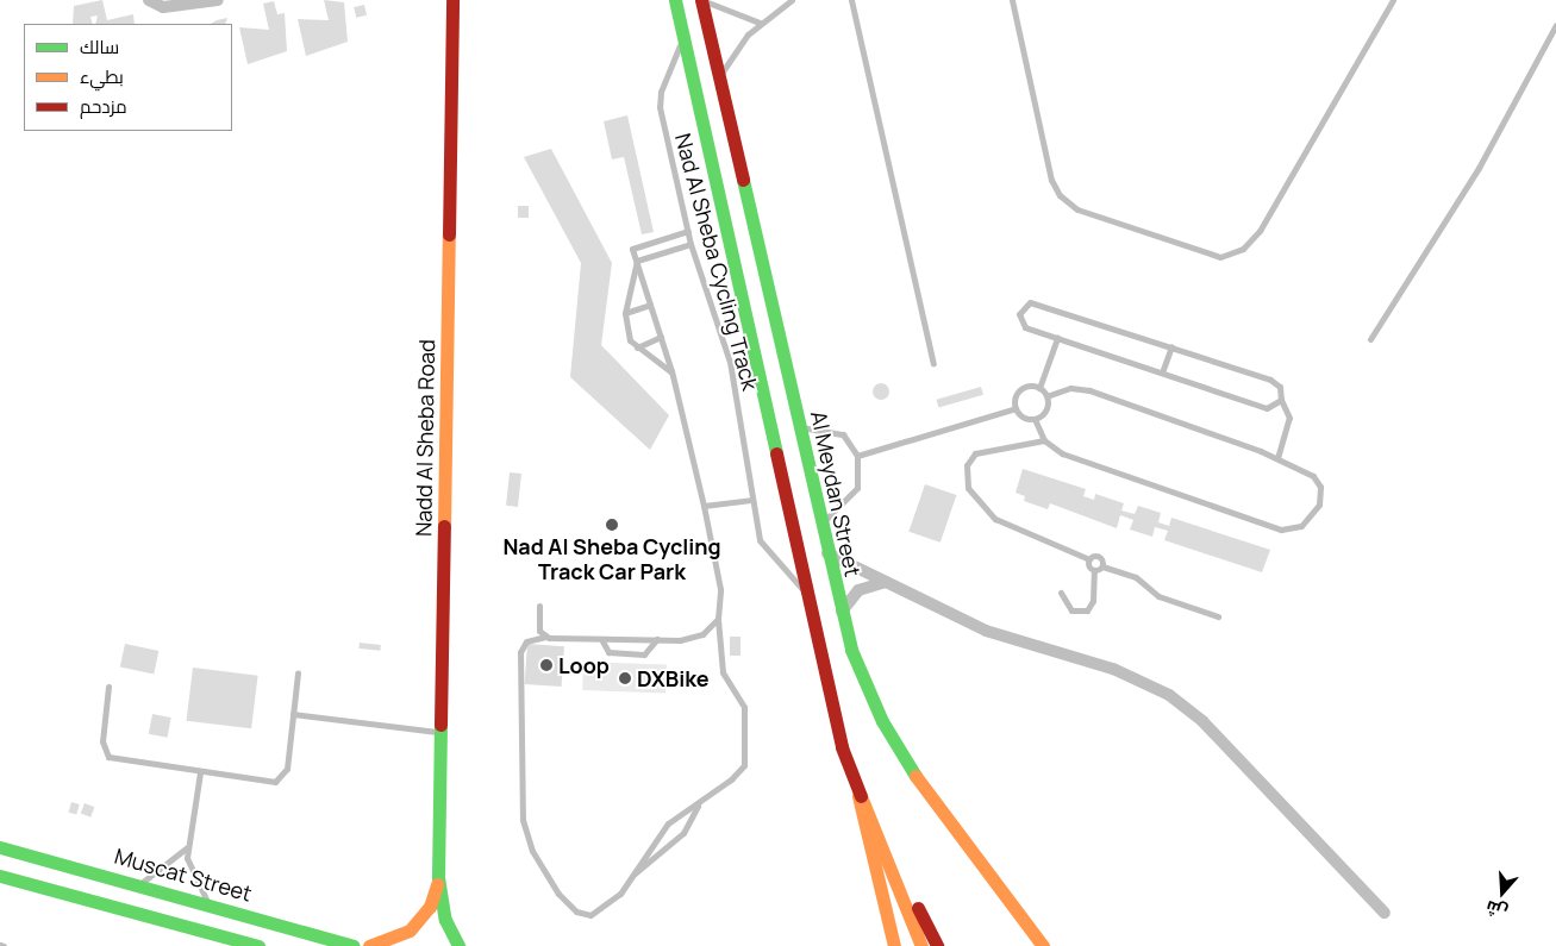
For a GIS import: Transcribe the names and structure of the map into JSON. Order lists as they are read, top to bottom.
{
  "streets": {
    "street": ["Nadd Al Sheba Road", "Al Meydan Street", "Muscat Street"],
    "lane": ["Nad Al Sheba Cycling Track"]
  },
  "places": ["Nad Al Sheba Cycling Track Car Park", "Loop", "DXBike"],
  "legend": ["سالك", "بطيء", "مزدحم"],
  "north": "bottom"
}
